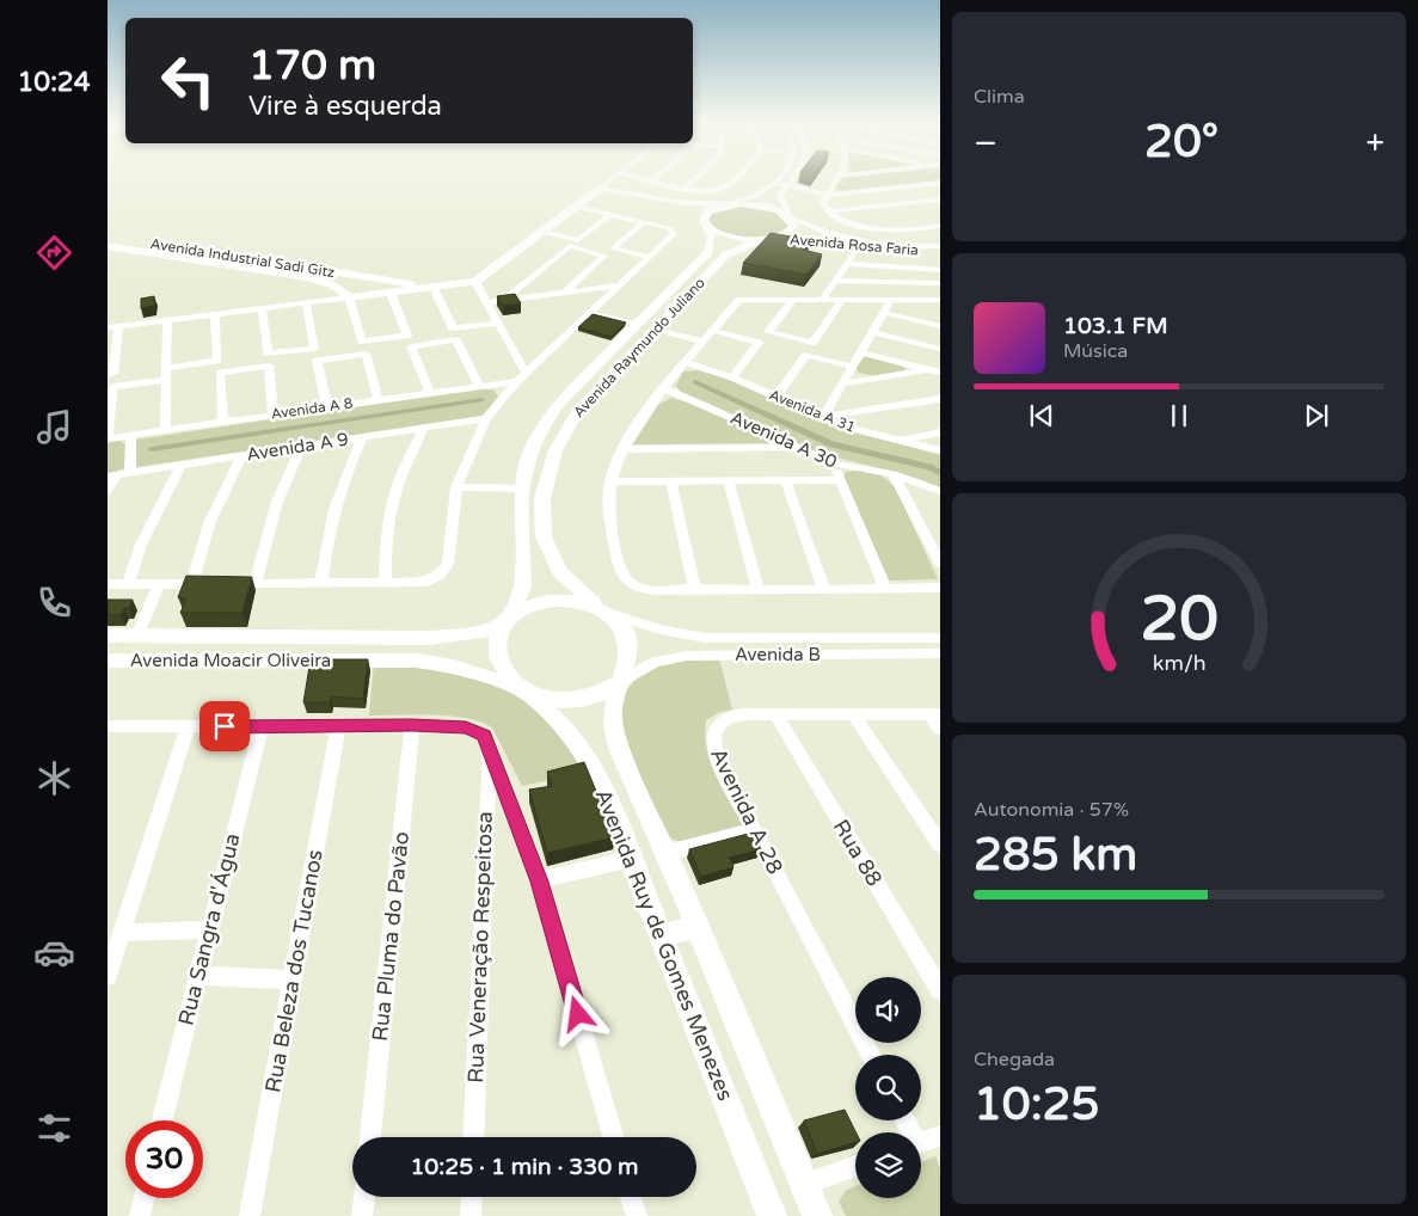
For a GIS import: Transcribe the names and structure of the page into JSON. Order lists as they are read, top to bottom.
{
  "streets": {
    "main road": [
      "Avenida Industrial Sadi Gitz",
      "Avenida Raymundo Juliano",
      "Avenida Moacir Oliveira",
      "Avenida Ruy de Gomes Menezes"
    ],
    "street": [
      "Avenida Rosa Faria",
      "Avenida A 8",
      "Avenida A 31",
      "Avenida A 30",
      "Avenida A 9",
      "Avenida B",
      "Avenida A 28",
      "Rua 88",
      "Rua Sangra d'Água",
      "Rua Pluma do Pavão",
      "Rua Veneração Respeitosa",
      "Rua Beleza dos Tucanos"
    ]
  },
  "crossings": [
    ["Avenida Rosa Faria", "Avenida Raymundo Juliano"],
    ["Avenida Raymundo Juliano", "Avenida B"],
    ["Avenida Raymundo Juliano", "Avenida Moacir Oliveira"],
    ["Avenida Raymundo Juliano", "Avenida Ruy de Gomes Menezes"],
    ["Avenida B", "Avenida Moacir Oliveira"],
    ["Avenida B", "Avenida Ruy de Gomes Menezes"],
    ["Avenida Moacir Oliveira", "Avenida Ruy de Gomes Menezes"],
    ["Avenida A 28", "Rua 88"]
  ],
  "page": {
    "tabs": "10:24",
    "tile": [
      "Clima",
      ["Autonomia · 57%", "285 km"],
      ["Chegada", "10:25"]
    ],
    "turn": ["170 m", "Vire à esquerda"],
    "heat": ["−", "20°", "+"],
    "song": ["103.1 FM", "Música"],
    "limit": "30",
    "trip": "10:25 · 1 min · 330 m",
    "gauge": ["20", "km/h"]
  }
}
